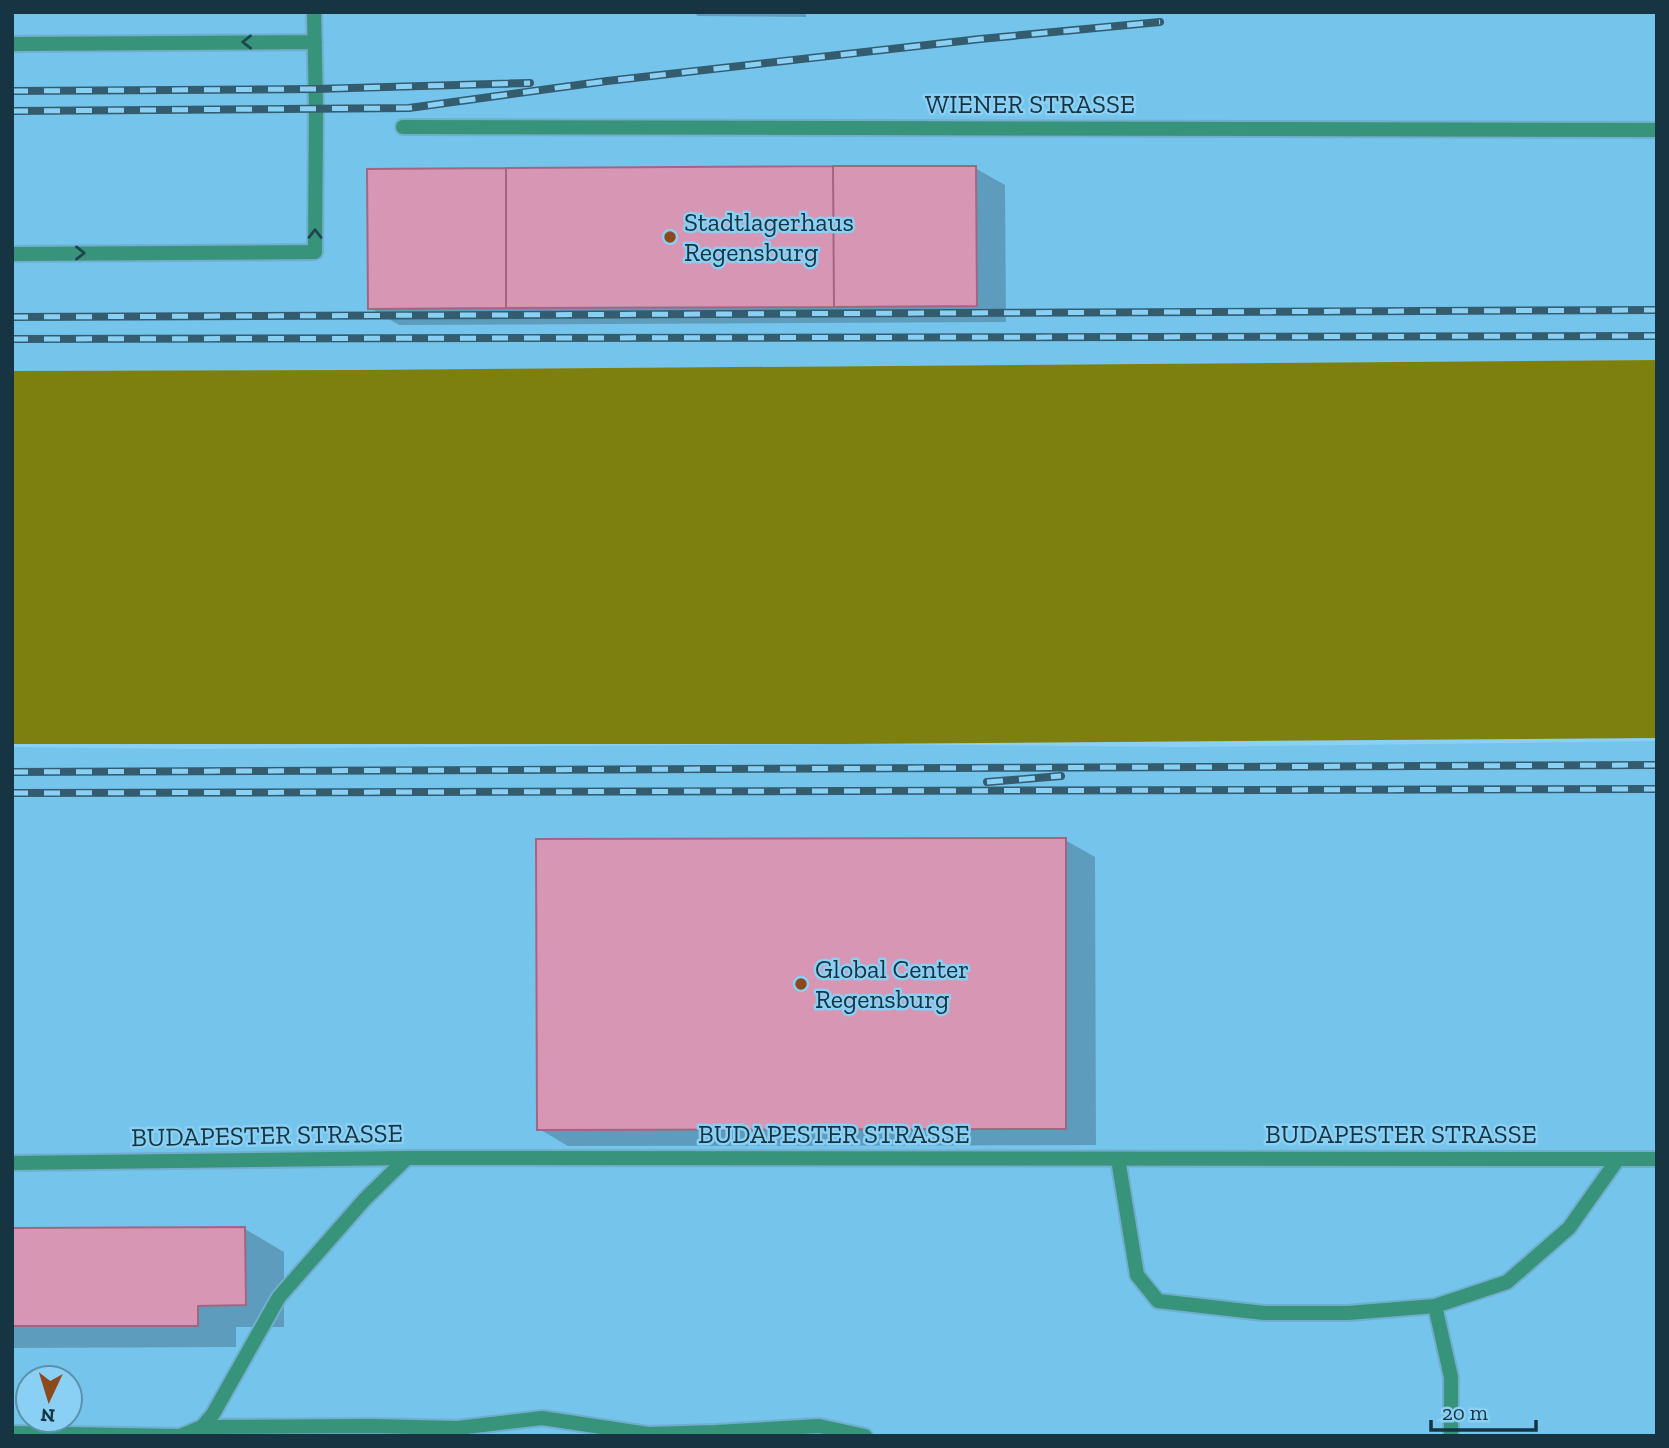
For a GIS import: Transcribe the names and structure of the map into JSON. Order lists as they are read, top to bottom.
{
  "streets": {
    "street": ["WIENER STRASSE", "BUDAPESTER STRASSE"]
  },
  "places": ["Stadtlagerhaus Regensburg", "Global Center Regensburg"],
  "scale_bar": "20 m",
  "north": "bottom"
}
